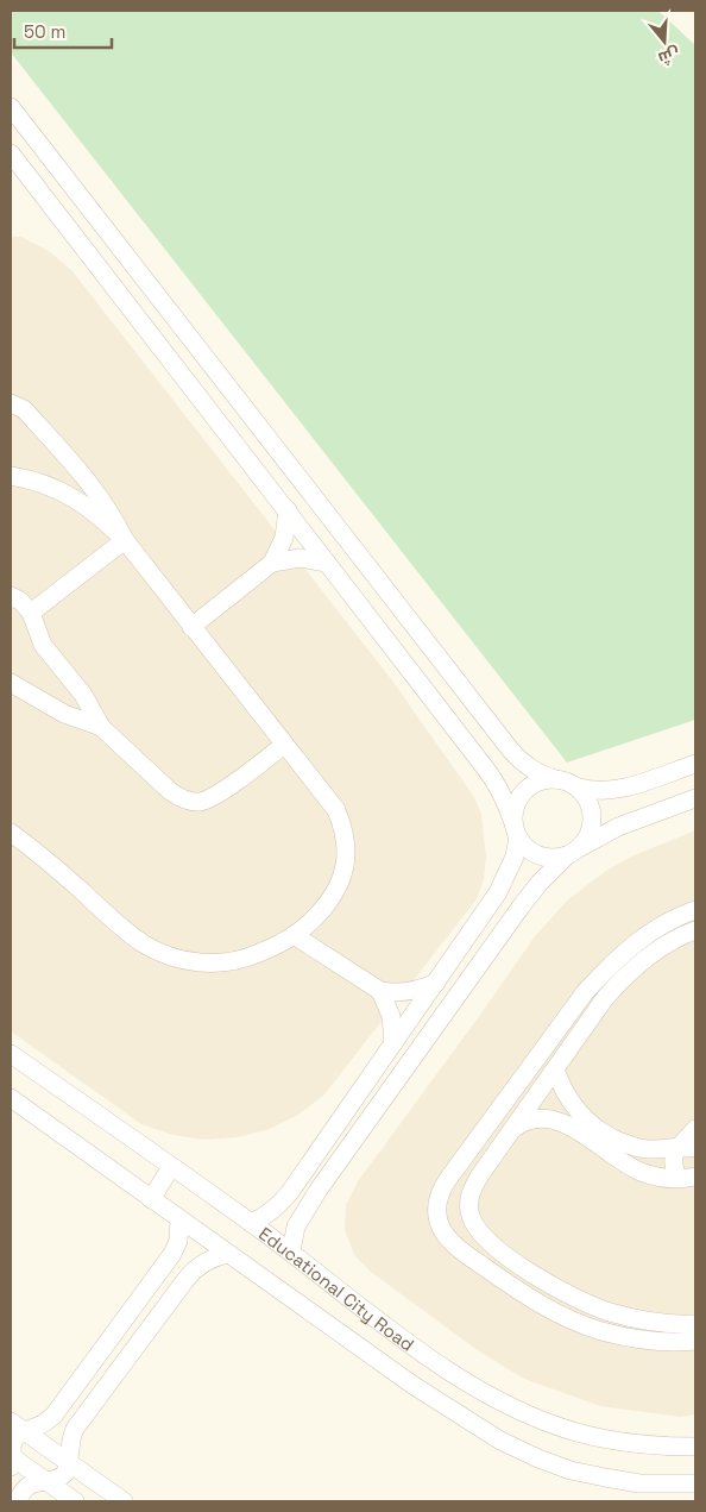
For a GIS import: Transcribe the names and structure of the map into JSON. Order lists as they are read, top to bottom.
{
  "streets": {
    "street": ["Educational City Road"]
  },
  "scale_bar": "50 m",
  "north": "bottom"
}
